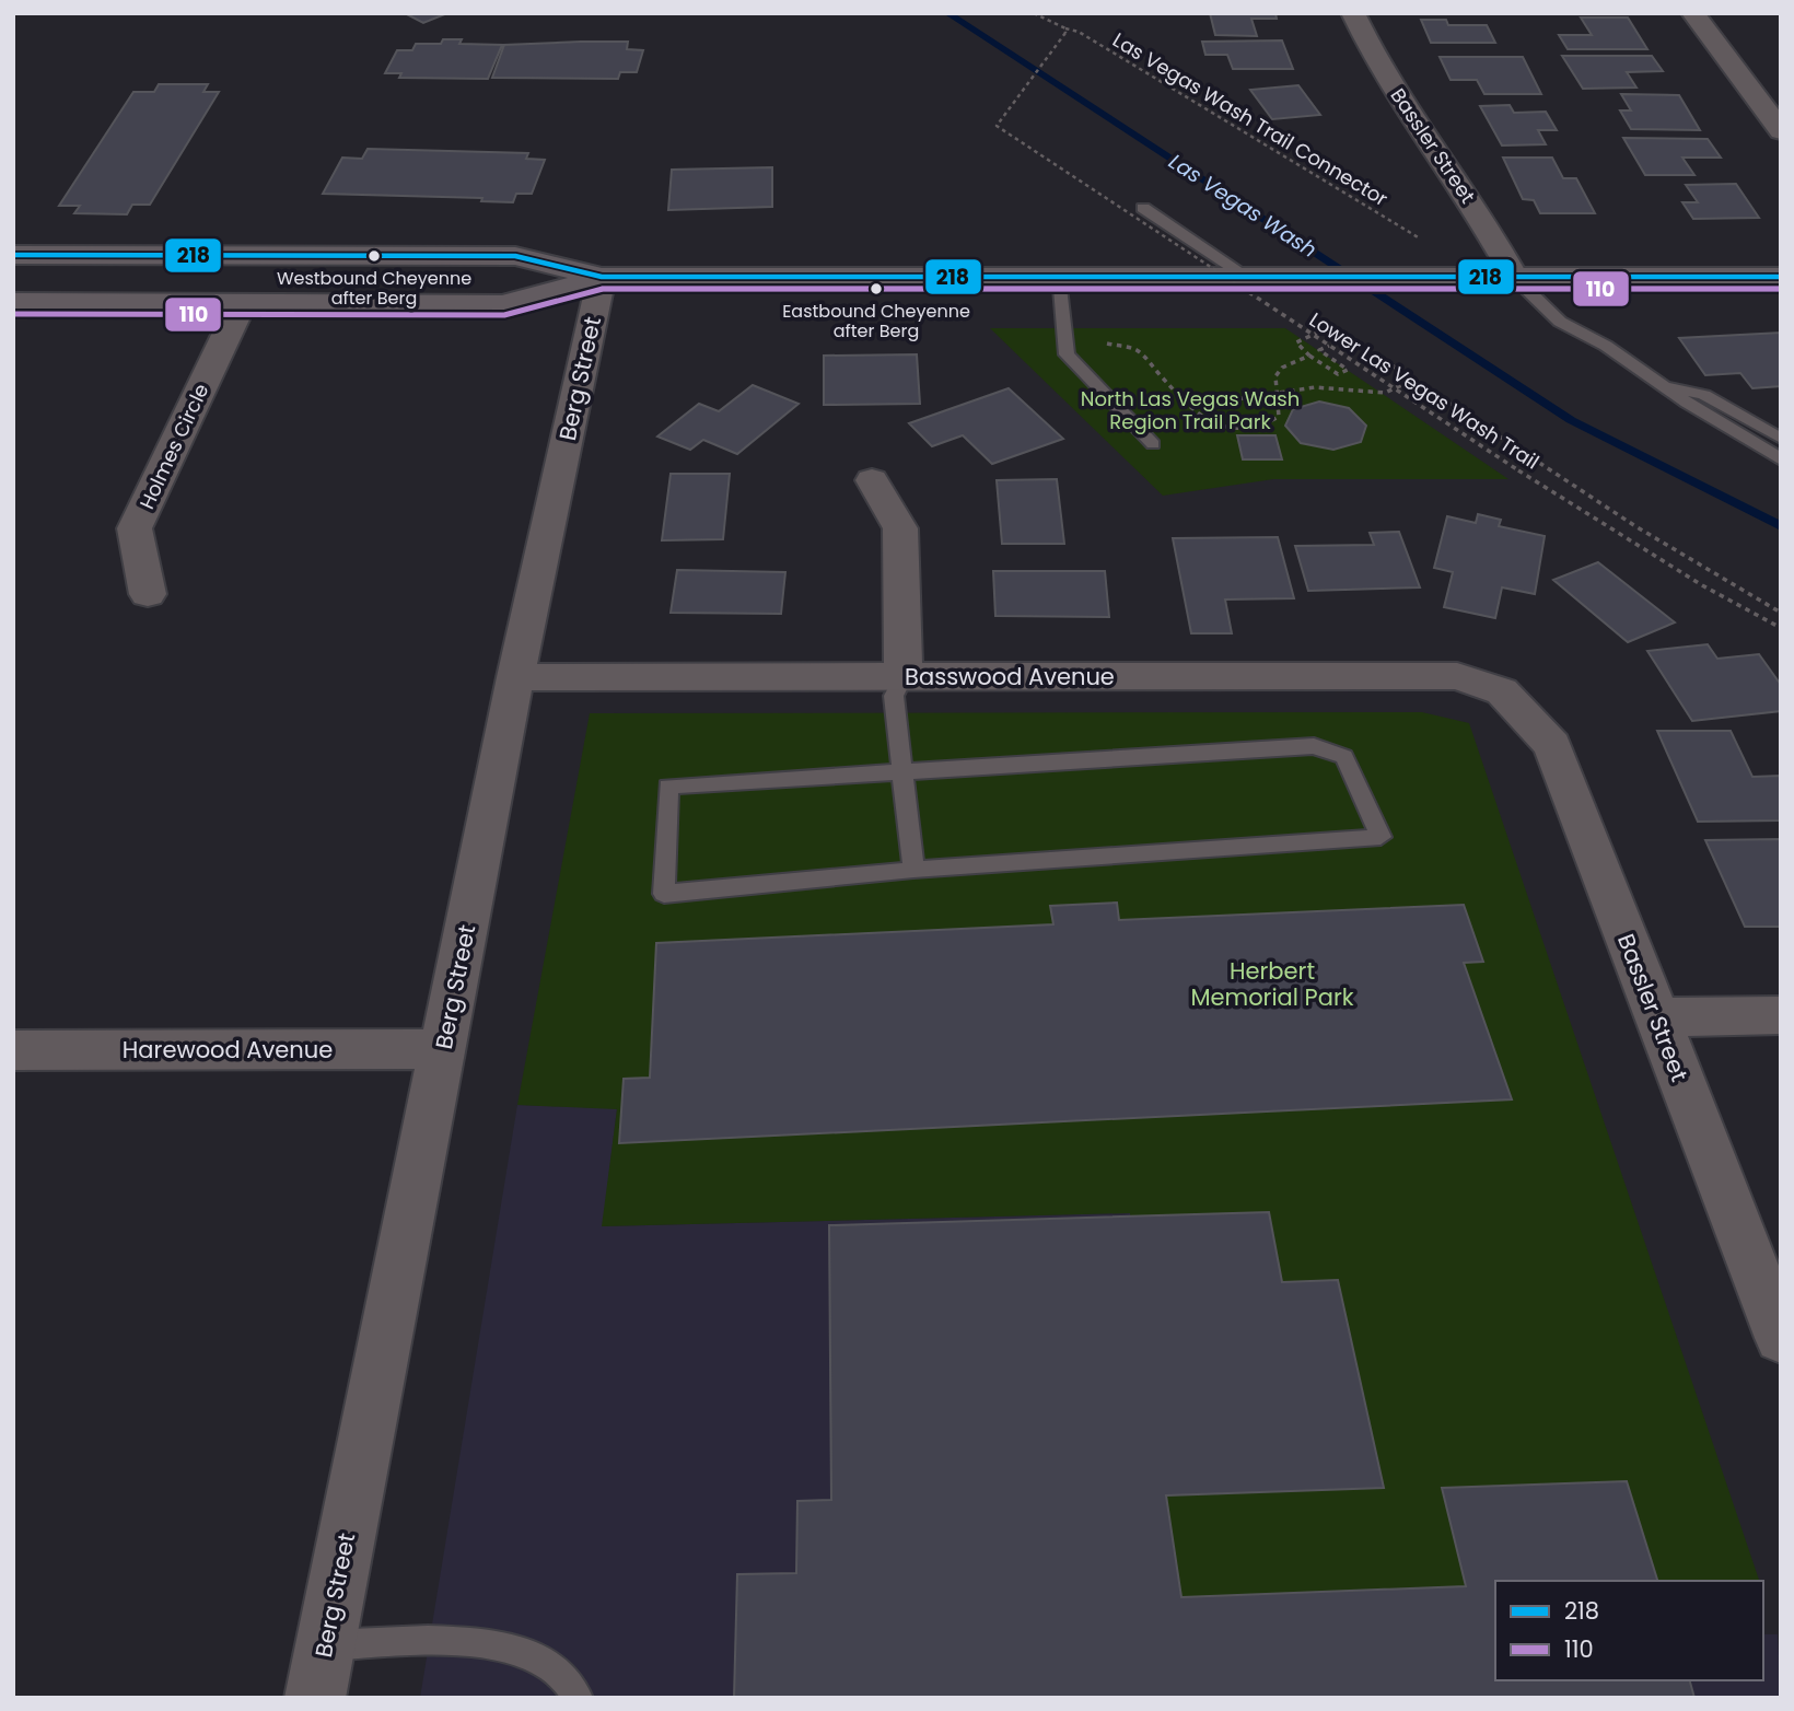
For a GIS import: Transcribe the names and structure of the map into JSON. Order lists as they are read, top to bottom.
{
  "streets": {
    "street": [
      "Bassler Street",
      "Berg Street",
      "Holmes Circle",
      "Basswood Avenue",
      "Harewood Avenue"
    ],
    "path": ["Las Vegas Wash Trail Connector", "Lower Las Vegas Wash Trail"]
  },
  "crossings": [
    ["Las Vegas Wash Trail Connector", "Lower Las Vegas Wash Trail"],
    ["Bassler Street", "Basswood Avenue"],
    ["Berg Street", "Basswood Avenue"],
    ["Berg Street", "Harewood Avenue"]
  ],
  "water": ["Las Vegas Wash"],
  "parks": ["North Las Vegas Wash Region Trail Park", "Herbert Memorial Park"],
  "places": ["Westbound Cheyenne after Berg", "Eastbound Cheyenne after Berg"],
  "lines": ["transit line 218", "transit line 110"],
  "legend": ["218", "110"]
}
